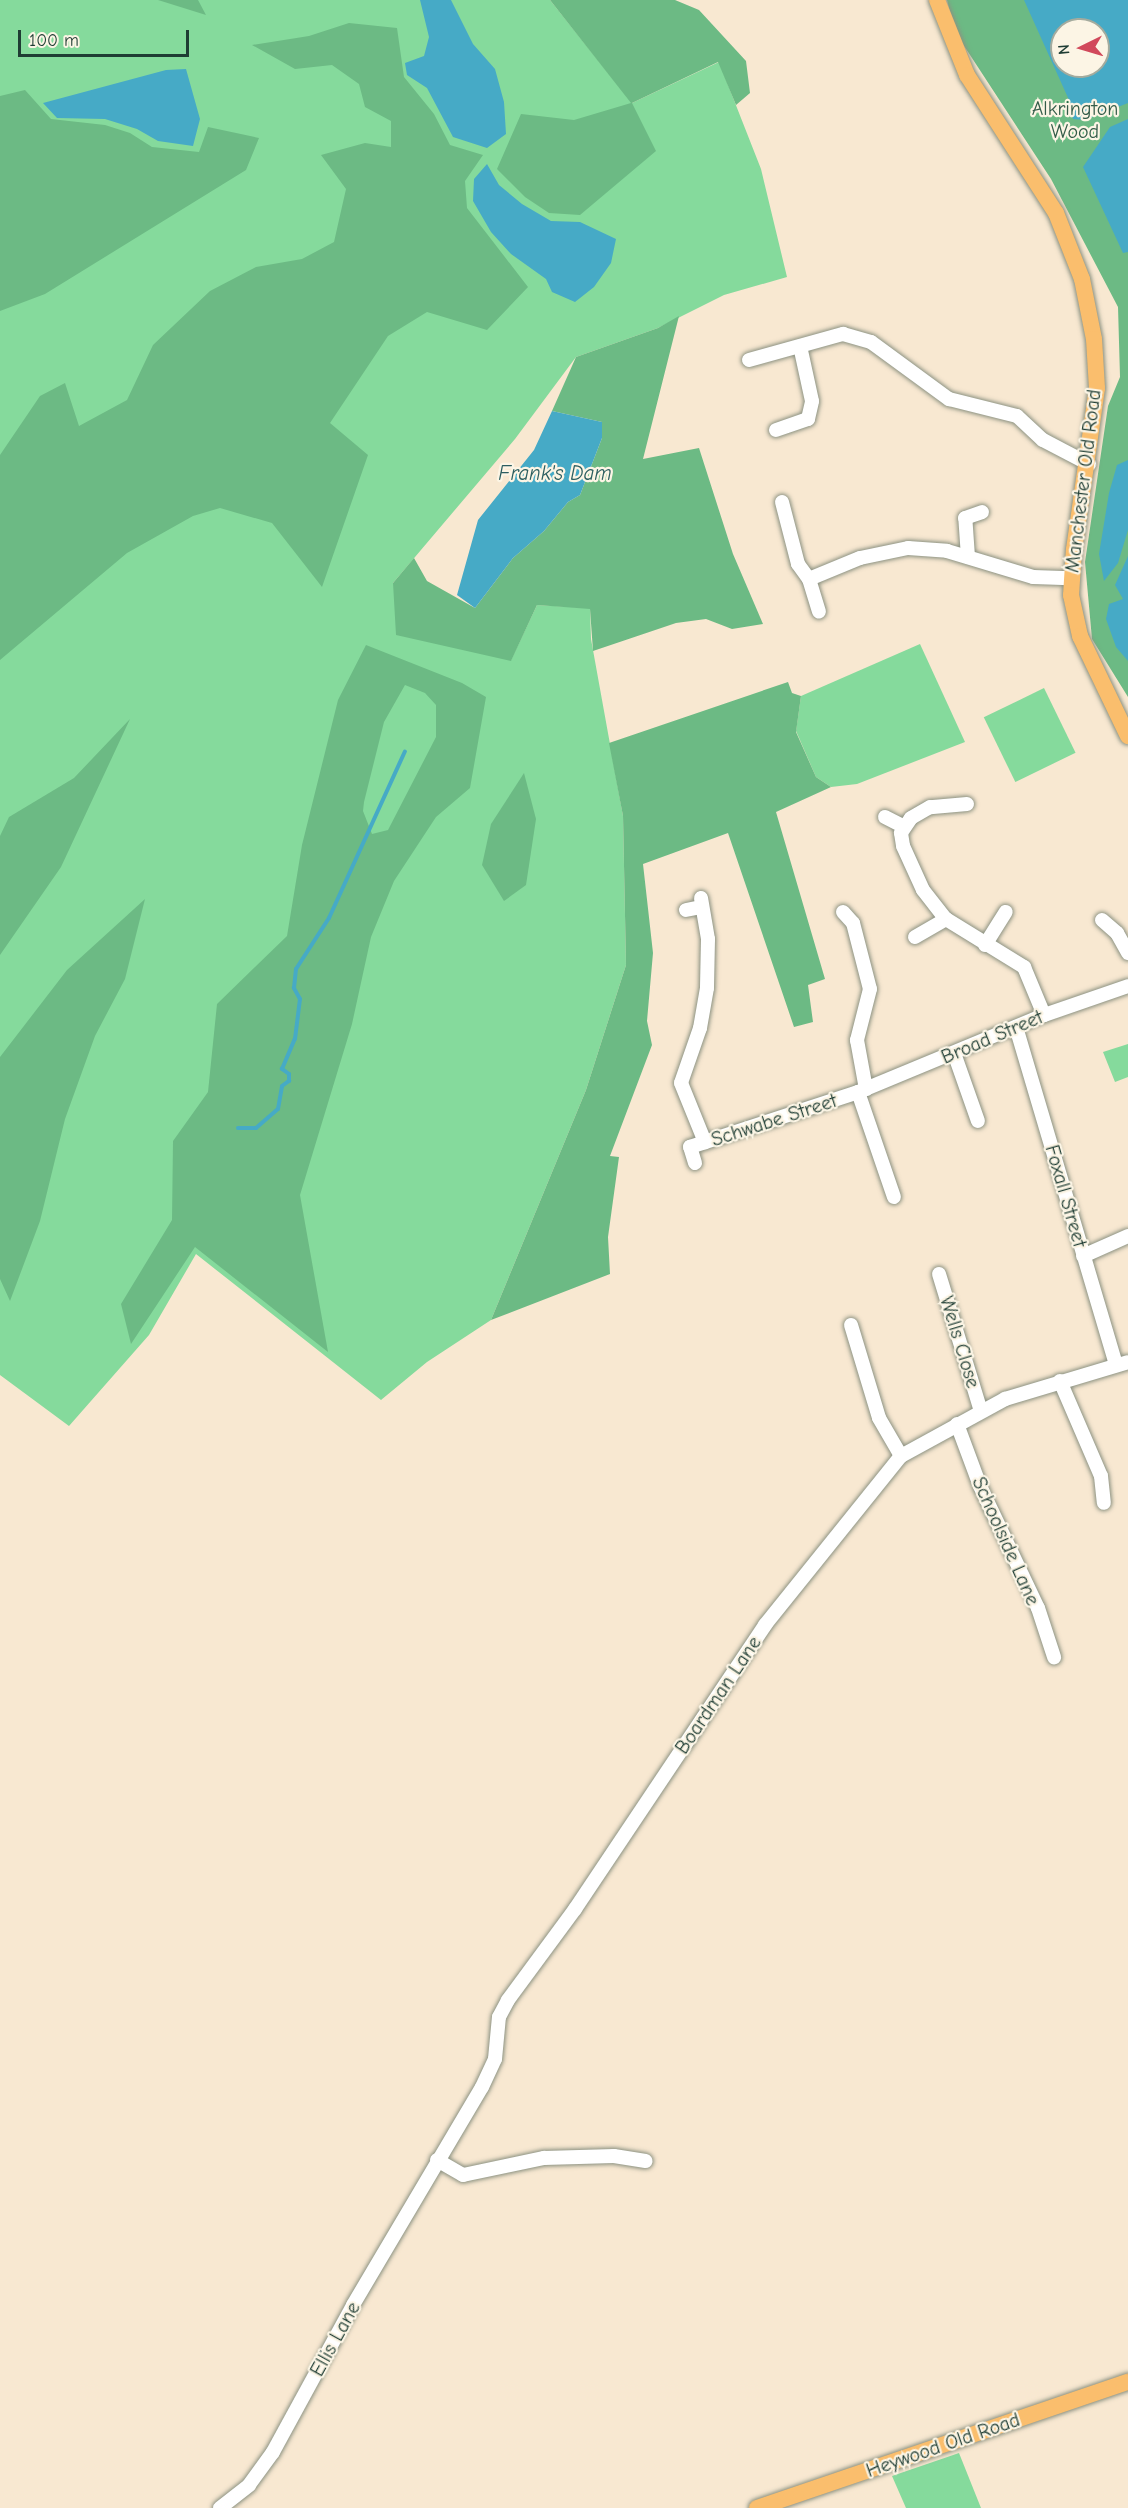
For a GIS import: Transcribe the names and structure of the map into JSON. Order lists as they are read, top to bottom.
{
  "streets": {
    "main road": ["Manchester Old Road", "Heywood Old Road"],
    "street": [
      "Broad Street",
      "Schwabe Street",
      "Foxall Street",
      "Wells Close",
      "Schoolside Lane",
      "Boardman Lane",
      "Ellis Lane"
    ]
  },
  "crossings": [
    ["Broad Street", "Schwabe Street"],
    ["Broad Street", "Foxall Street"],
    ["Foxall Street", "Boardman Lane"],
    ["Wells Close", "Boardman Lane"],
    ["Schoolside Lane", "Boardman Lane"],
    ["Boardman Lane", "Ellis Lane"]
  ],
  "water": ["Frank's Dam"],
  "parks": ["Alkrington Wood"],
  "scale_bar": "100 m",
  "north": "left"
}
